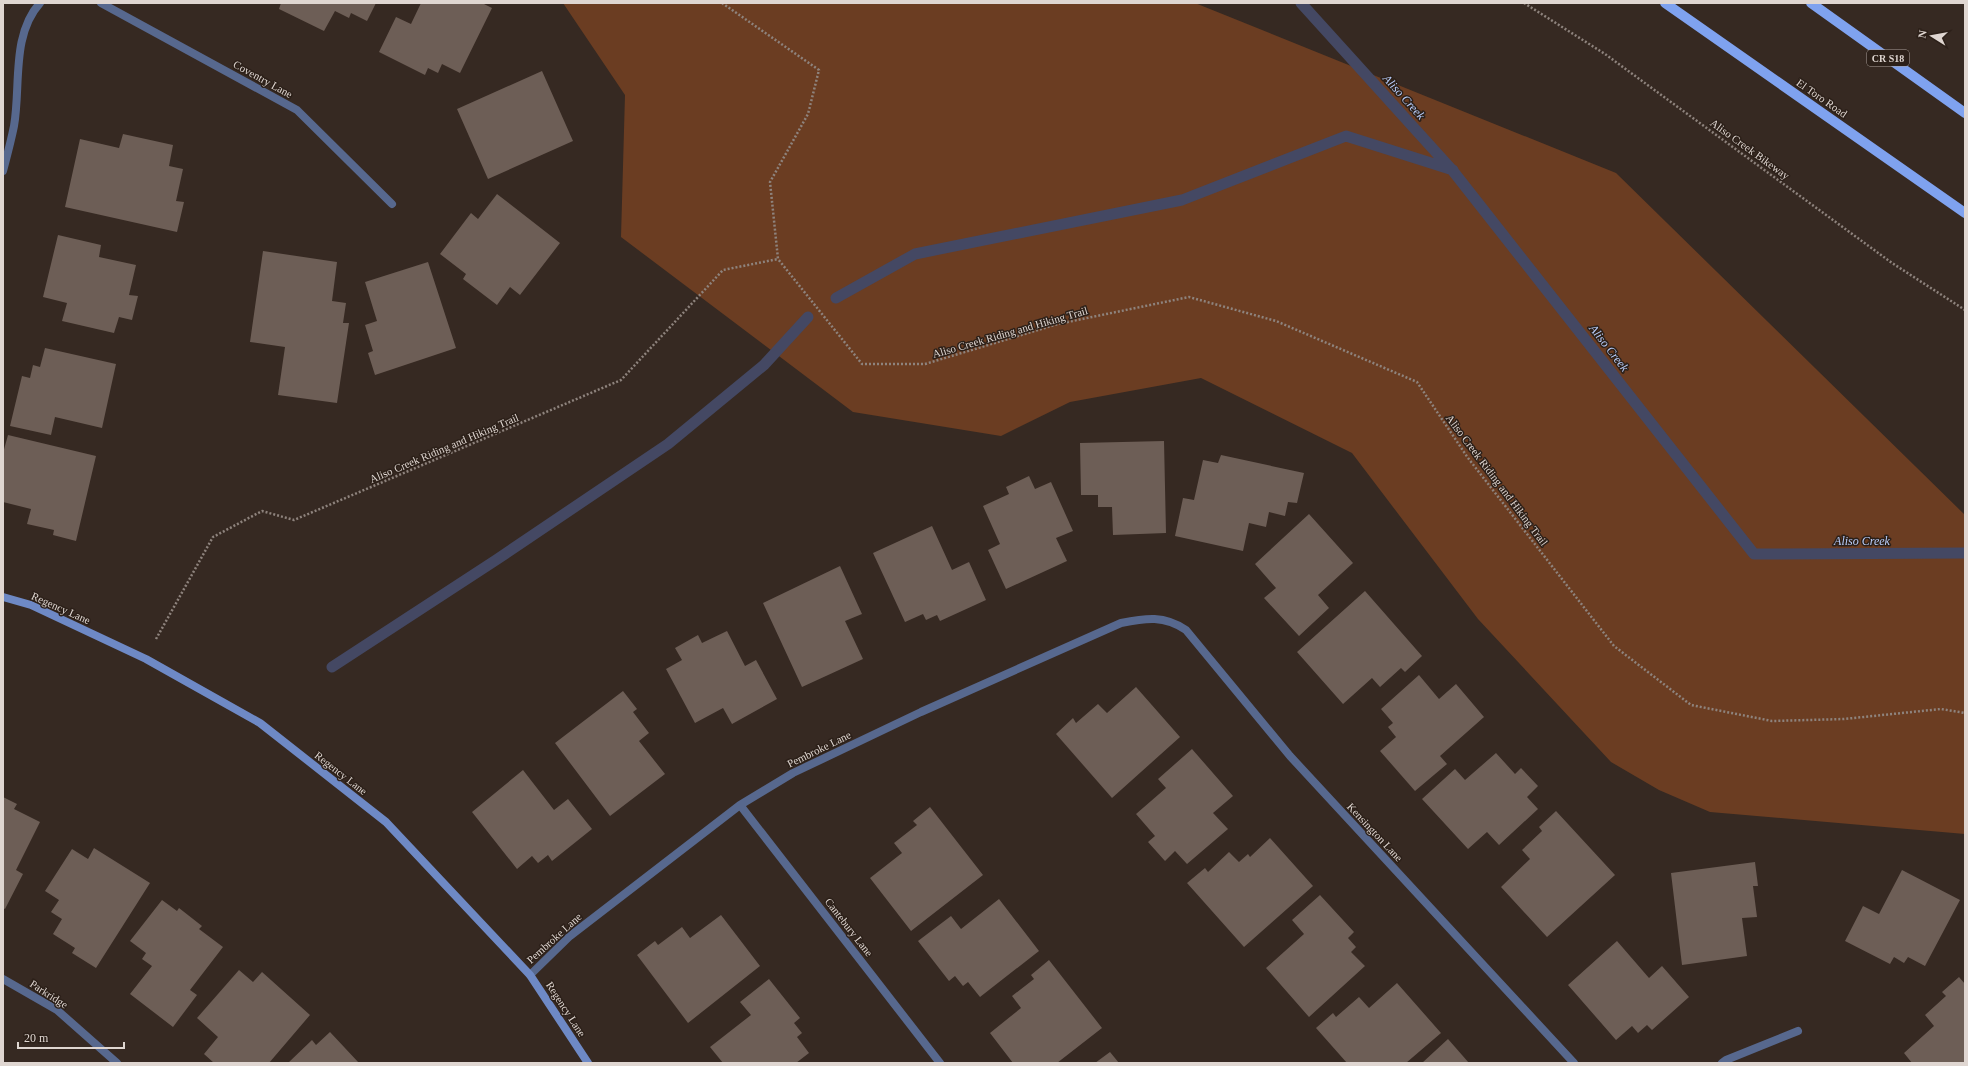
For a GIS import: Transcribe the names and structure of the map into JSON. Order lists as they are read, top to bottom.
{
  "streets": {
    "main road": ["CR S18", "El Toro Road"],
    "street": [
      "Coventry Lane",
      "Regency Lane",
      "Pembroke Lane",
      "Kensington Lane",
      "Cantebury Lane",
      "Parkridge"
    ],
    "path": ["Aliso Creek Bikeway", "Aliso Creek Riding and Hiking Trail"]
  },
  "crossings": [
    ["Aliso Creek Riding and Hiking Trail", "Regency Lane"],
    ["Regency Lane", "Pembroke Lane"],
    ["Pembroke Lane", "Kensington Lane"],
    ["Pembroke Lane", "Cantebury Lane"]
  ],
  "water": ["Aliso Creek"],
  "scale_bar": "20 m",
  "north": "left"
}
